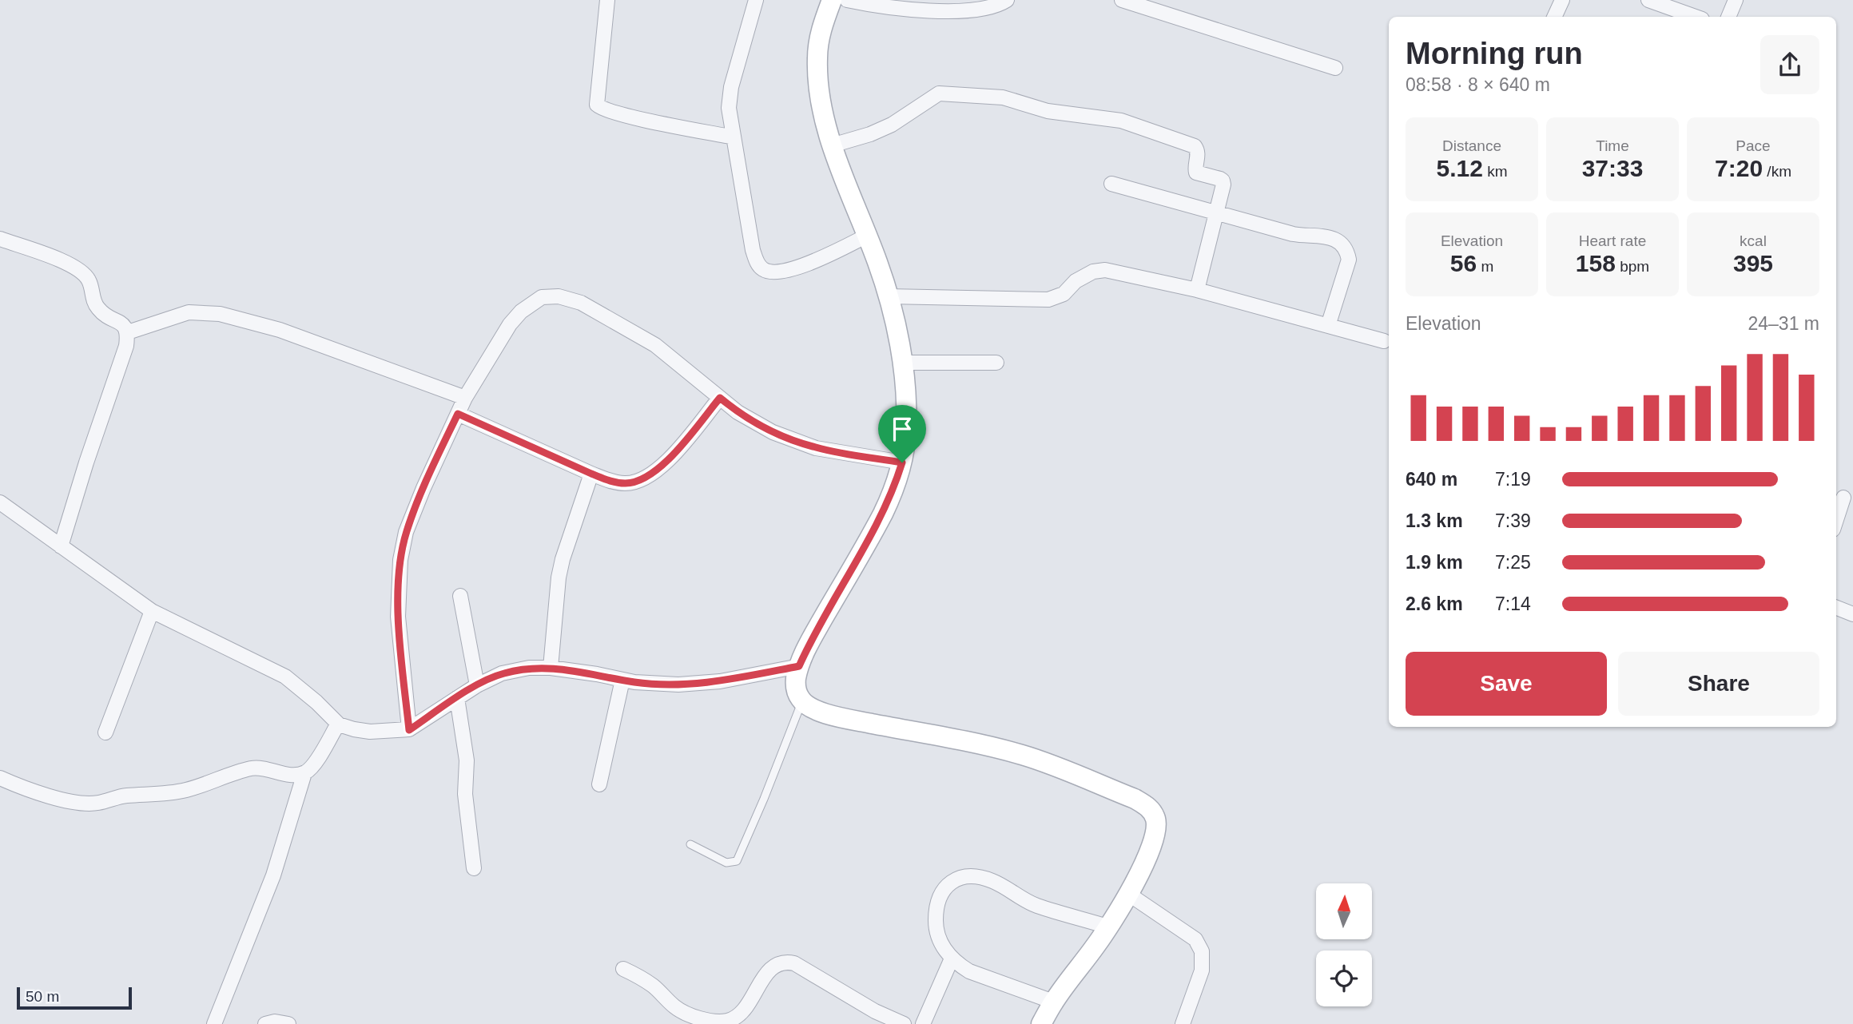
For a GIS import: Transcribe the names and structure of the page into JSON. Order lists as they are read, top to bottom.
{
  "scale_bar": "50 m",
  "north": "top",
  "page": {
    "heading": ["Morning run", "08:58 · 8 × 640 m"],
    "stats": [
      ["Distance", "5.12 km"],
      ["Time", "37:33"],
      ["Pace", "7:20 /km"],
      ["Elevation", "56 m"],
      ["Heart rate", "158 bpm"],
      ["kcal", "395"]
    ],
    "chart": ["Elevation", "24–31 m"],
    "list": [
      {
        "name": "640 m",
        "note": "7:19"
      },
      {
        "name": "1.3 km",
        "note": "7:39"
      },
      {
        "name": "1.9 km",
        "note": "7:25"
      },
      {
        "name": "2.6 km",
        "note": "7:14"
      }
    ],
    "buttons": ["Save", "Share"],
    "scale": "50 m"
  }
}
